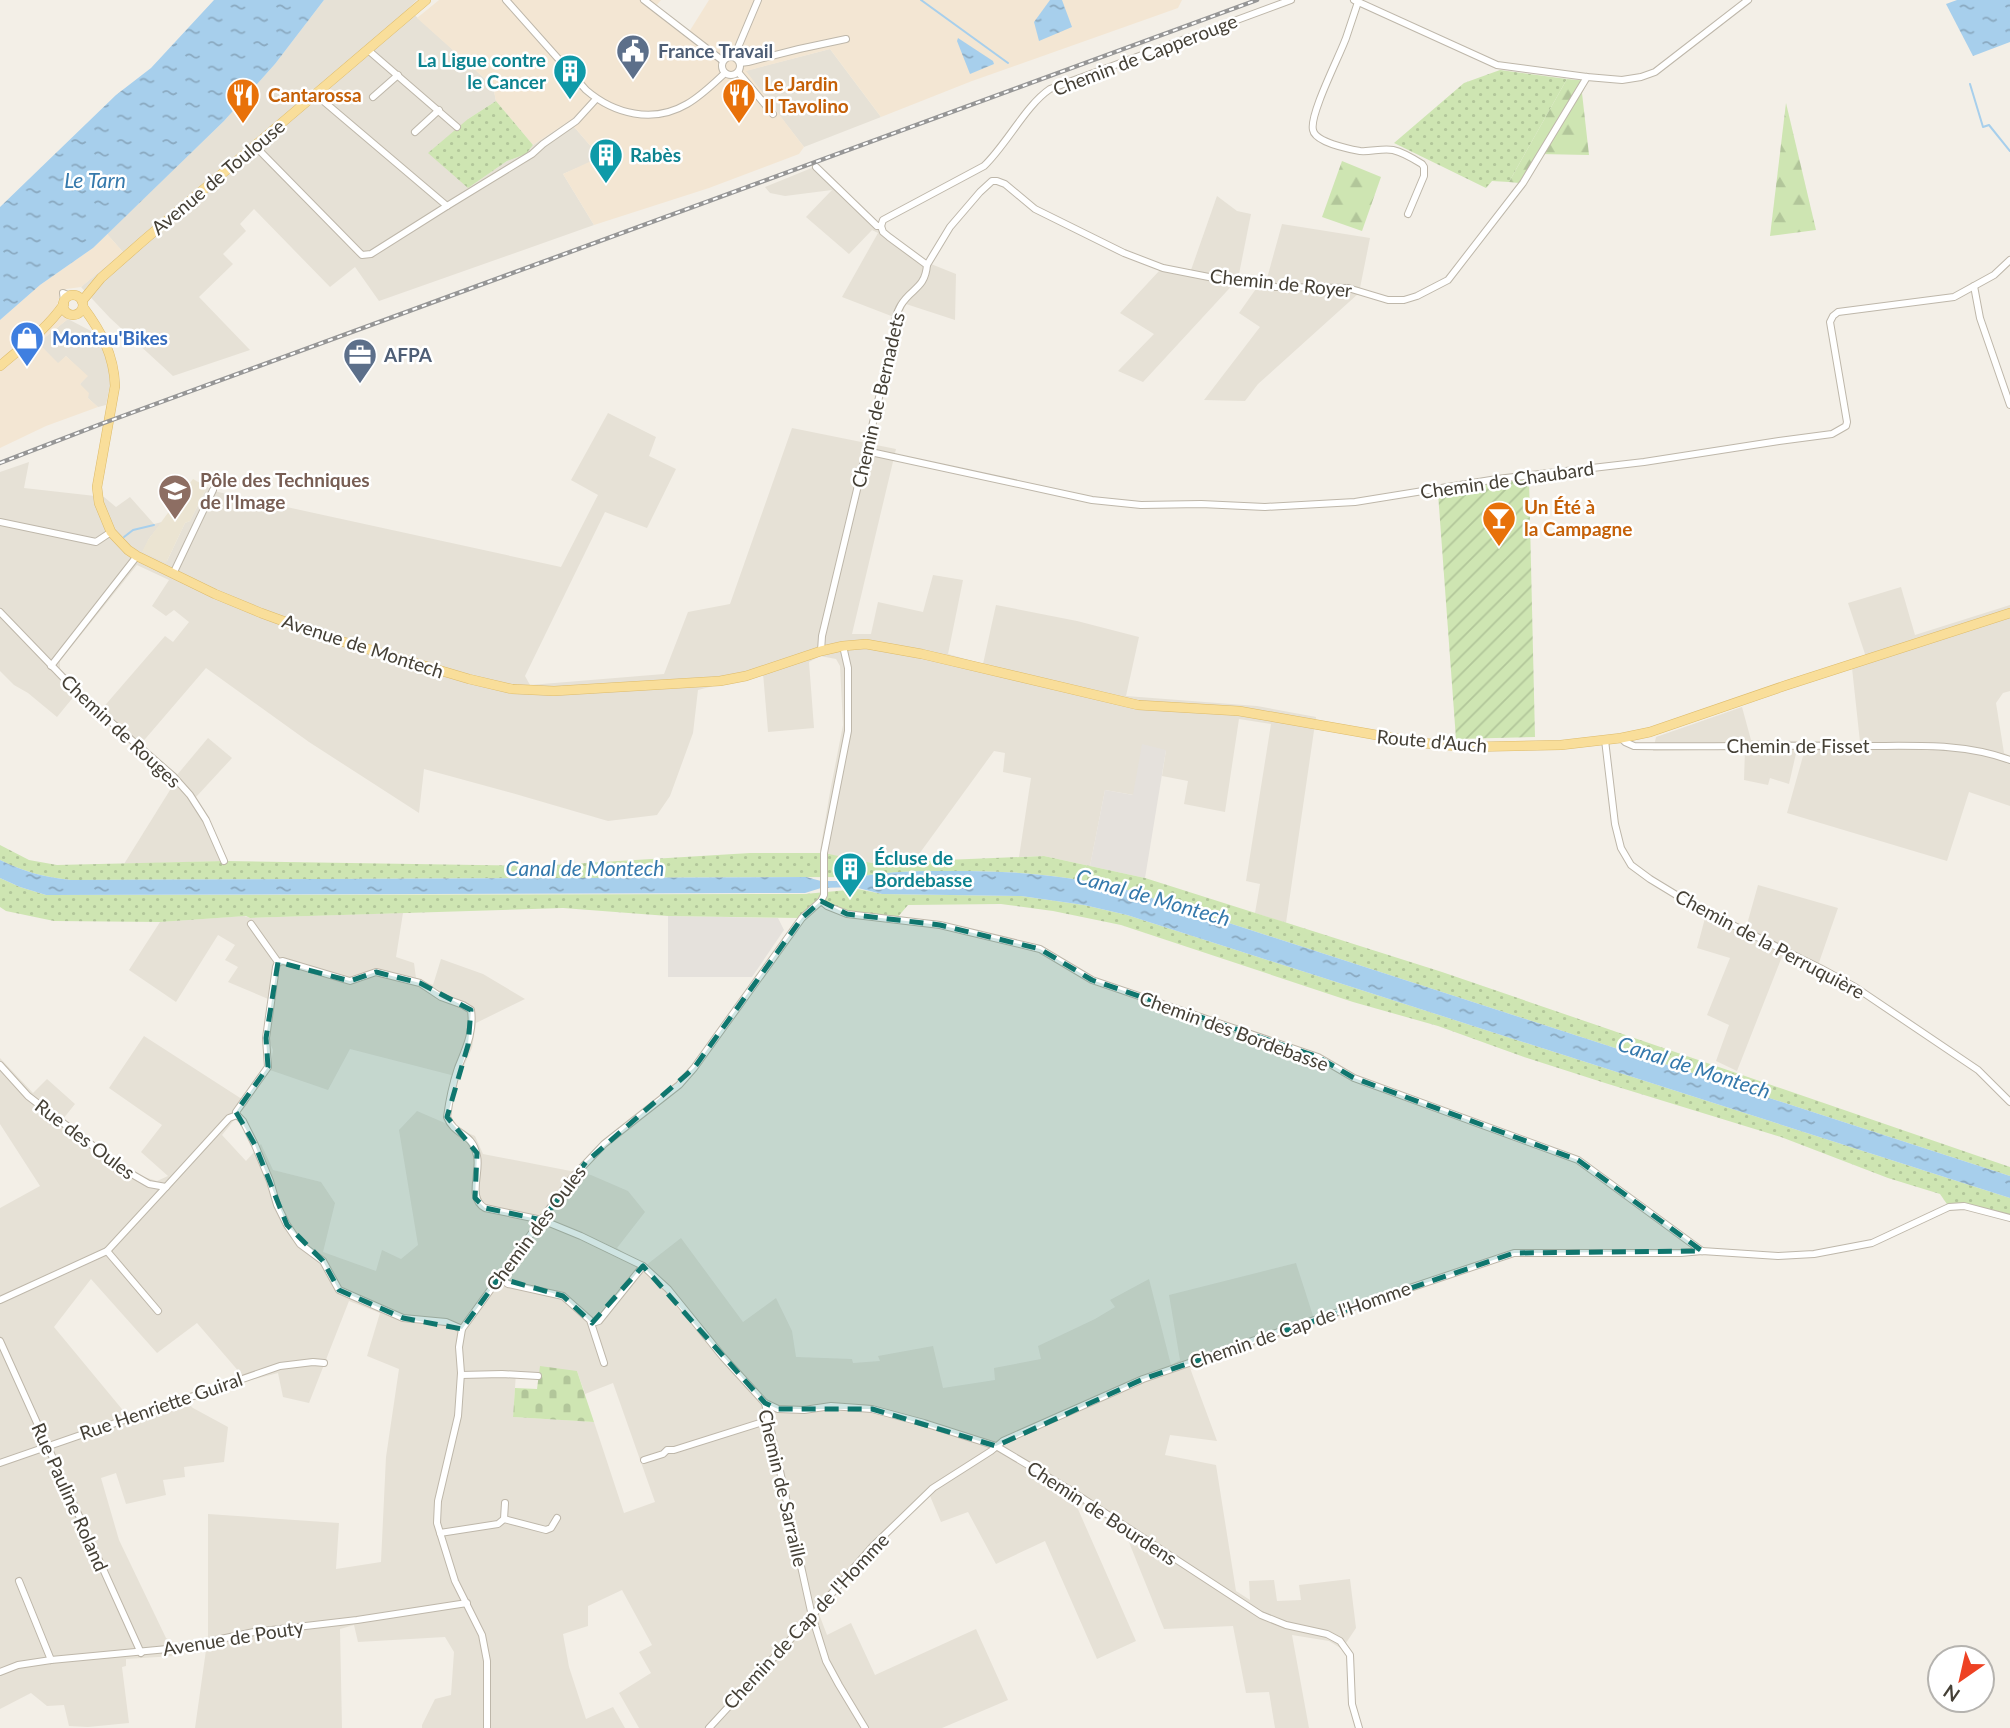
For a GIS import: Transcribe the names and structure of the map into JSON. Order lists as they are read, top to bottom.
{
  "streets": {
    "main road": ["Avenue de Toulouse", "Avenue de Montech", "Route d'Auch"],
    "street": [
      "Chemin de Capperouge",
      "Chemin de Royer",
      "Chemin de Bernadets",
      "Chemin de Chaubard",
      "Chemin de Rouges",
      "Chemin de Fisset",
      "Chemin de la Perruquière",
      "Chemin des Bordebasse",
      "Rue des Oules",
      "Chemin des Oules",
      "Chemin de Cap de l'Homme",
      "Rue Henriette Guiral",
      "Chemin de Sarraille",
      "Rue Pauline Roland",
      "Chemin de Bourdens",
      "Avenue de Pouty"
    ]
  },
  "crossings": [
    ["Avenue de Toulouse", "Avenue de Montech"],
    ["Chemin de Royer", "Chemin de Bernadets"],
    ["Chemin de Bernadets", "Chemin de Chaubard"],
    ["Chemin de Bernadets", "Avenue de Montech"],
    ["Avenue de Montech", "Route d'Auch"],
    ["Avenue de Montech", "Chemin des Oules"],
    ["Route d'Auch", "Chemin de Fisset"],
    ["Route d'Auch", "Chemin de la Perruquière"],
    ["Route d'Auch", "Chemin des Oules"],
    ["Chemin des Bordebasse", "Chemin des Oules"],
    ["Chemin des Bordebasse", "Chemin de Cap de l'Homme"],
    ["Chemin des Oules", "Chemin de Sarraille"],
    ["Chemin de Cap de l'Homme", "Chemin de Sarraille"],
    ["Chemin de Cap de l'Homme", "Chemin de Bourdens"],
    ["Rue Henriette Guiral", "Rue Pauline Roland"],
    ["Chemin de Sarraille", "Chemin de Bourdens"],
    ["Rue Pauline Roland", "Avenue de Pouty"]
  ],
  "water": ["Le Tarn", "Canal de Montech"],
  "places": {
    "public building": ["France Travail"],
    "building": ["La Ligue contre le Cancer", "Rabès", "Écluse de Bordebasse"],
    "restaurant": ["Cantarossa", "Le Jardin Il Tavolino"],
    "shop": ["Montau'Bikes"],
    "office": ["AFPA"],
    "school or university": ["Pôle des Techniques de l'Image"],
    "bar": ["Un Été à la Campagne"]
  },
  "north": "bottom left"
}
